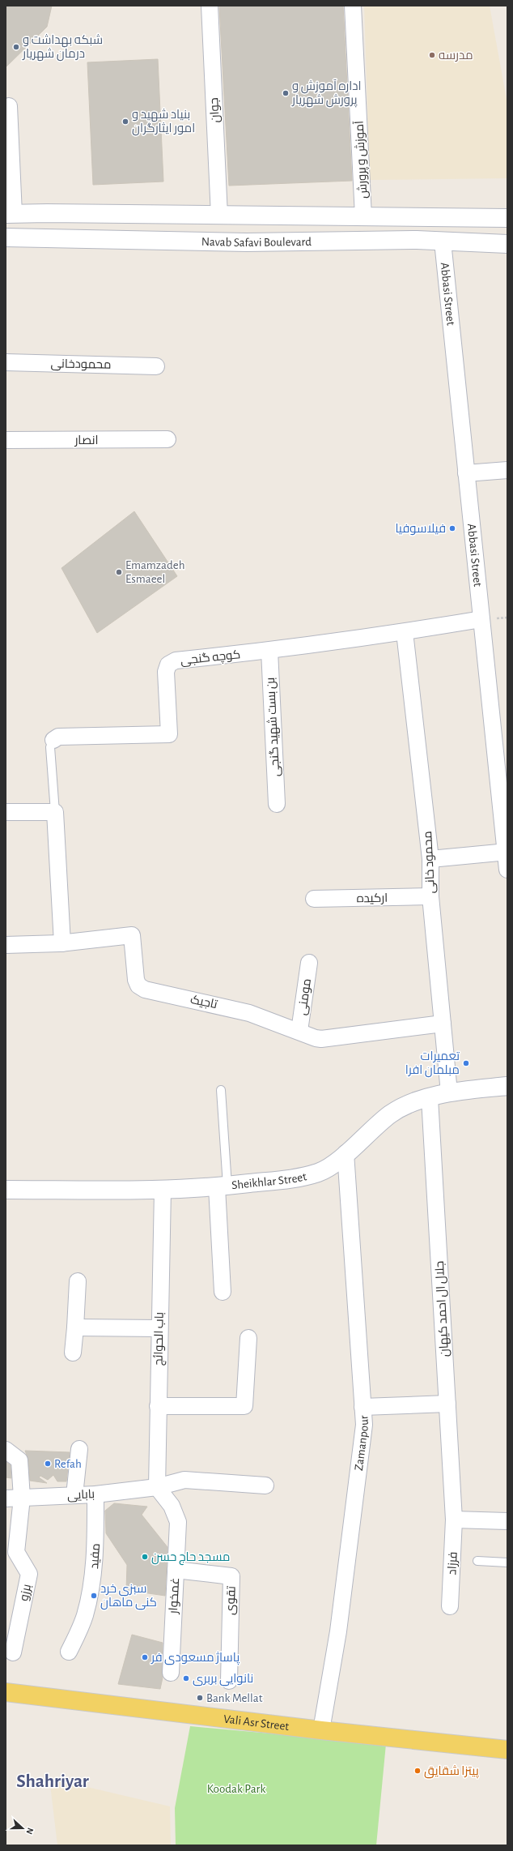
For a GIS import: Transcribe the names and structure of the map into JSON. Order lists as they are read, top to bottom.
{
  "streets": {
    "main road": ["Vali Asr Street"],
    "street": [
      "جوان",
      "آموزش و پرورش",
      "Navab Safavi Boulevard",
      "Abbasi Street",
      "محمودخانی",
      "انصار",
      "کوچه گنجی",
      "بن بست شهید گنجی",
      "محمود خانی",
      "ارکیده",
      "مومنی",
      "تاجیک",
      "Sheikhlar Street",
      "جلال ال احمد کیهان",
      "باب الحوائج",
      "Zamanpour",
      "بابایی",
      "مفید",
      "فرزاد",
      "برزو",
      "غمخوار",
      "تقوی"
    ]
  },
  "crossings": [
    ["جوان", "Navab Safavi Boulevard"],
    ["آموزش و پرورش", "Navab Safavi Boulevard"],
    ["Navab Safavi Boulevard", "Abbasi Street"],
    ["Abbasi Street", "کوچه گنجی"],
    ["کوچه گنجی", "بن بست شهید گنجی"],
    ["کوچه گنجی", "محمود خانی"],
    ["محمود خانی", "ارکیده"],
    ["محمود خانی", "تاجیک"],
    ["محمود خانی", "Sheikhlar Street"],
    ["مومنی", "تاجیک"],
    ["Sheikhlar Street", "جلال ال احمد کیهان"],
    ["Sheikhlar Street", "باب الحوائج"],
    ["Sheikhlar Street", "Zamanpour"],
    ["جلال ال احمد کیهان", "فرزاد"],
    ["باب الحوائج", "بابایی"],
    ["باب الحوائج", "غمخوار"],
    ["Zamanpour", "Vali Asr Street"],
    ["بابایی", "مفید"],
    ["بابایی", "برزو"],
    ["بابایی", "غمخوار"],
    ["غمخوار", "تقوی"]
  ],
  "districts": ["Shahriyar"],
  "parks": ["Koodak Park"],
  "places": [
    "شبکه بهداشت و درمان شهریار",
    "مدرسه",
    "اداره آموزش و پرورش شهریار",
    "بنیاد شهید و امور ایثارگران",
    "فیلاسوفیا",
    "Emamzadeh Esmaeel",
    "تعمیرات مبلمان افرا",
    "Refah",
    "مسجد حاج حسن",
    "سبزی خرد کنی ماهان",
    "پاساژ مسعودی فر",
    "نانوایی بربری",
    "Bank Mellat",
    "پیتزا شقایق"
  ],
  "north": "right"
}
